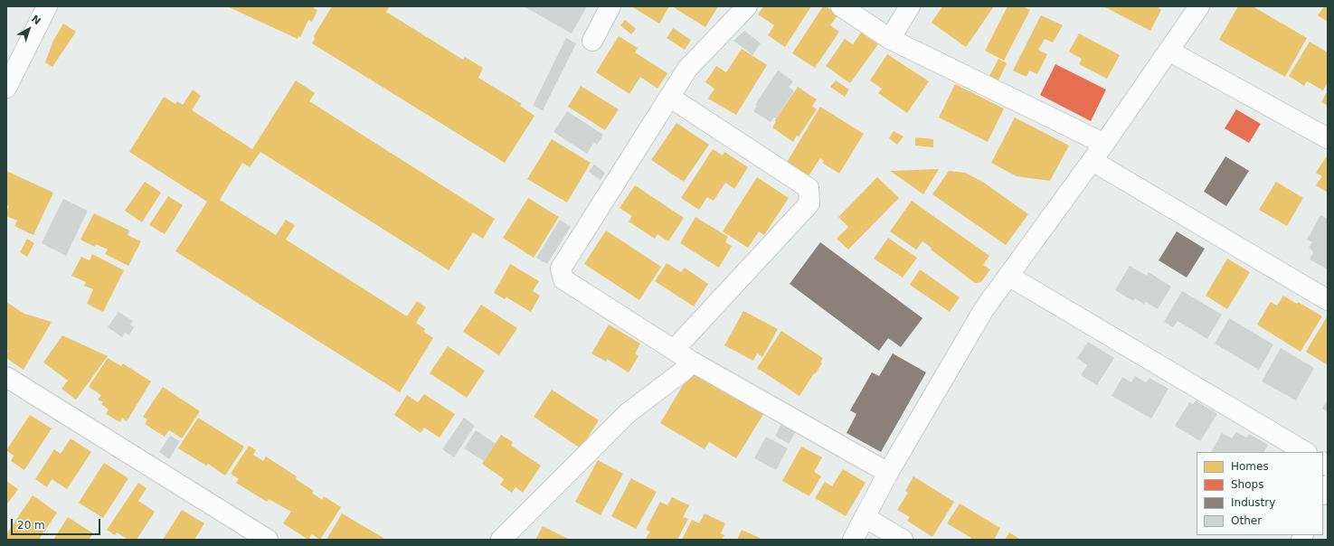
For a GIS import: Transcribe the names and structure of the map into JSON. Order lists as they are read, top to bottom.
{
  "legend": [
    "Homes",
    "Shops",
    "Industry",
    "Other"
  ],
  "scale_bar": "20 m",
  "north": "top right"
}
